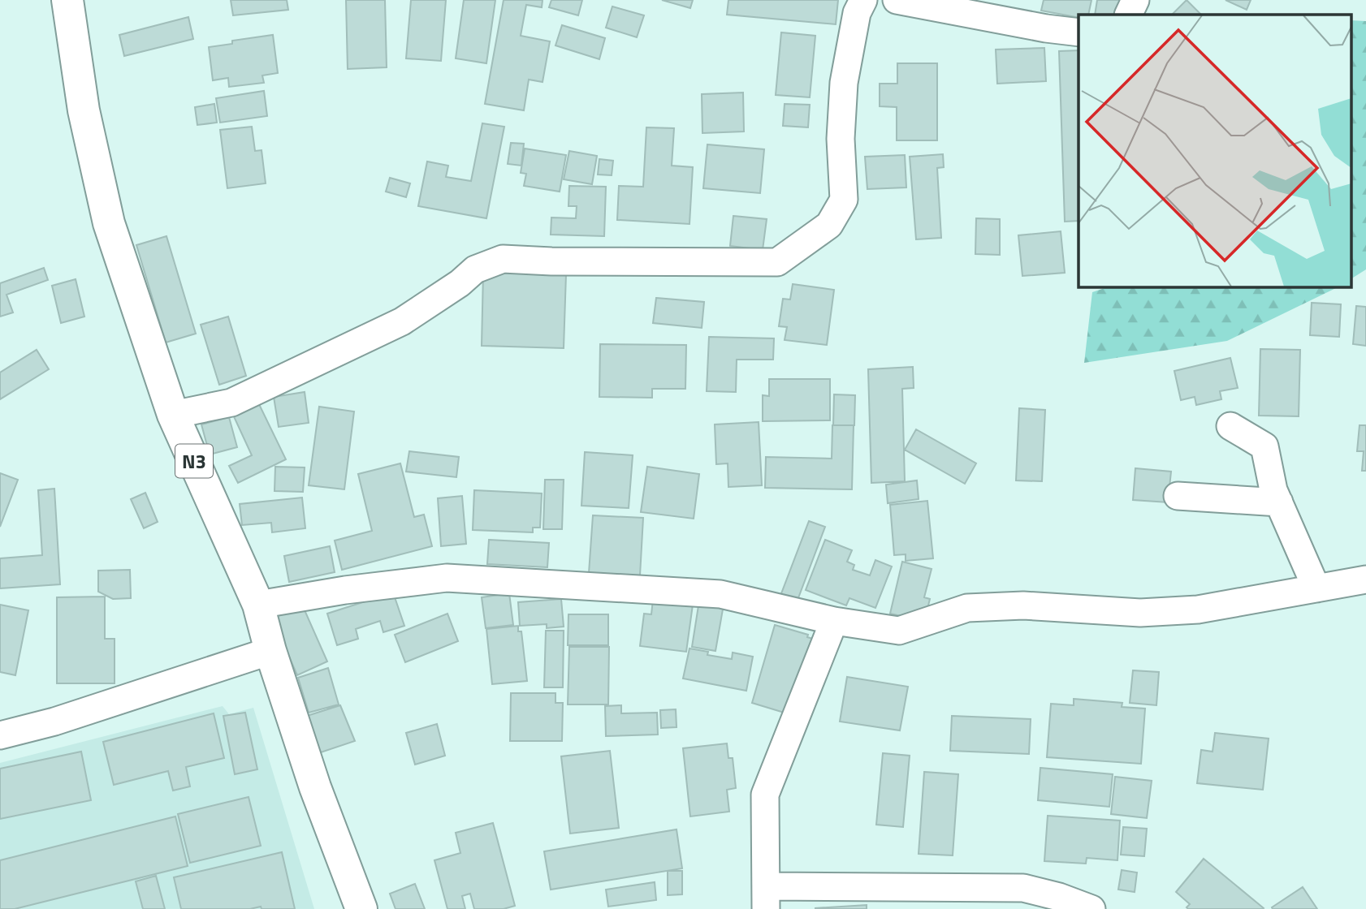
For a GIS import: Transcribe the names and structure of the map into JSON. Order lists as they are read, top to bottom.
{
  "streets": {
    "main road": ["N3"]
  }
}
